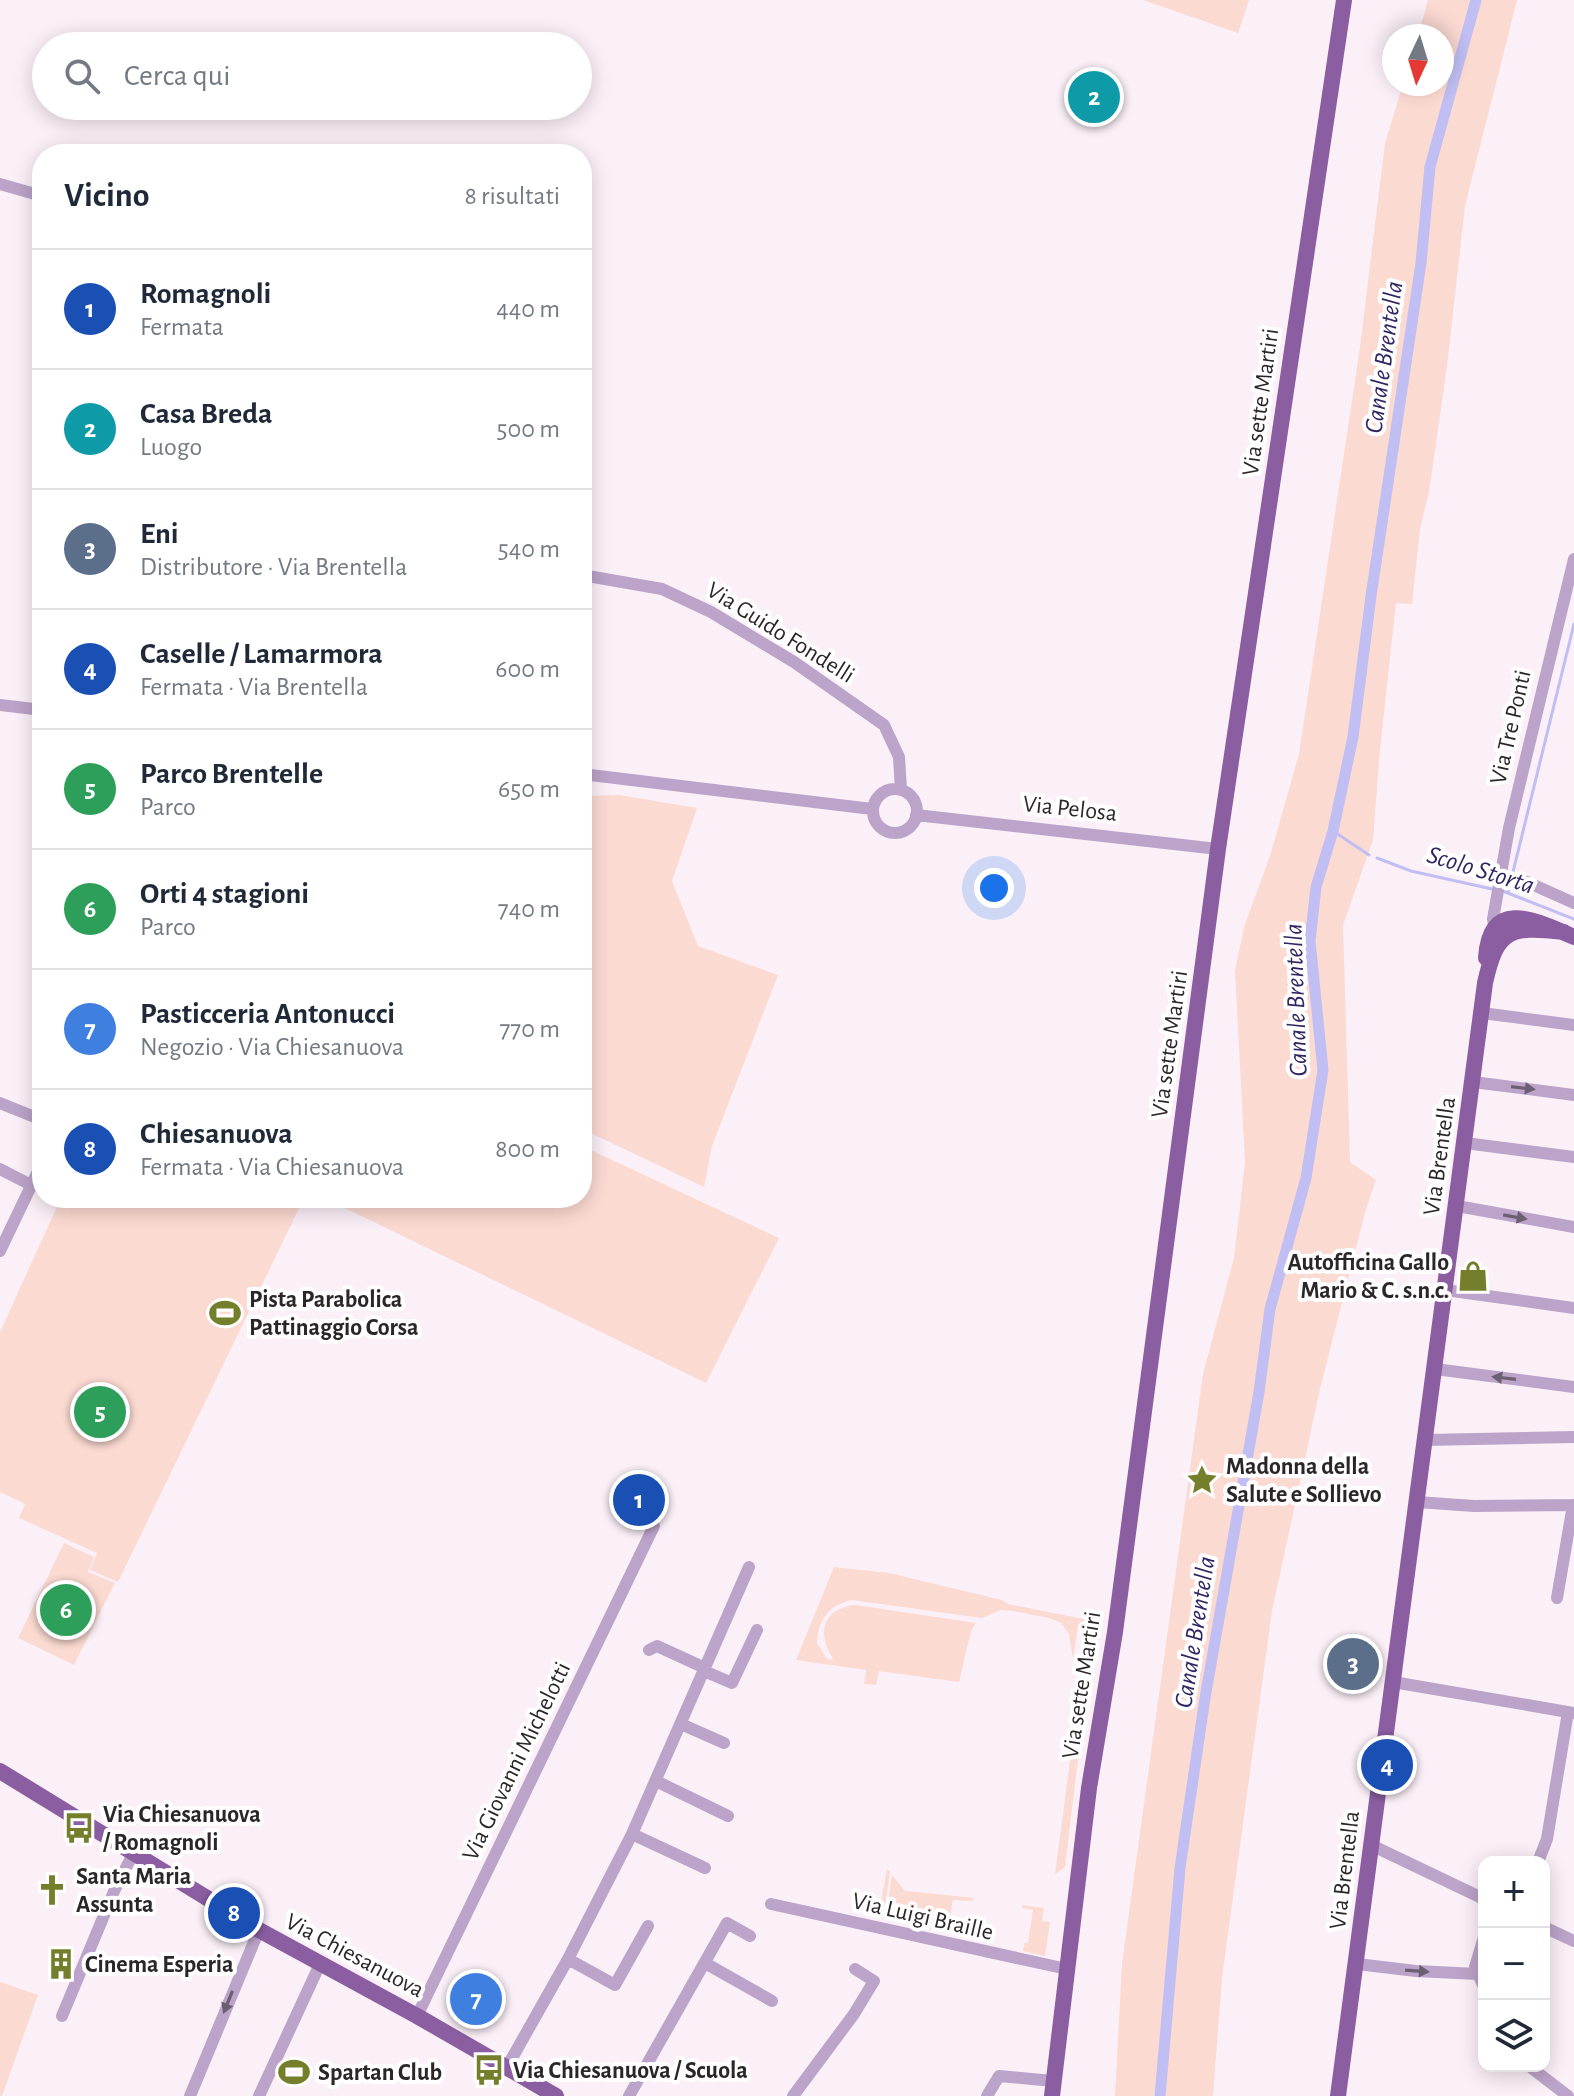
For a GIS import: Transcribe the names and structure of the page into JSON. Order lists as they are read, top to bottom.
{
  "streets": {
    "main road": ["Via sette Martiri", "Via Brentella", "Via Chiesanuova"],
    "street": [
      "Via Guido Fondelli",
      "Via Tre Ponti",
      "Via Pelosa",
      "Via Giovanni Michelotti",
      "Via Luigi Braille"
    ]
  },
  "crossings": [
    ["Via sette Martiri", "Via Pelosa"],
    ["Via sette Martiri", "Via Luigi Braille"],
    ["Via Guido Fondelli", "Via Pelosa"],
    ["Via Giovanni Michelotti", "Via Chiesanuova"]
  ],
  "water": ["Canale Brentella", "Scolo Storta"],
  "places": {
    "shop": ["Autofficina Gallo Mario & C. s.n.c."],
    "sports": ["Pista Parabolica Pattinaggio Corsa", "Spartan Club"],
    "place": ["Madonna della Salute e Sollievo"],
    "bus stop": ["Via Chiesanuova / Romagnoli", "Via Chiesanuova / Scuola"],
    "church": ["Santa Maria Assunta"],
    "building": ["Cinema Esperia"]
  },
  "north": "bottom",
  "page": {
    "search": "Cerca qui",
    "pins": [
      "2",
      "5",
      "1",
      "6",
      "3",
      "4",
      "8",
      "7"
    ],
    "heading": ["Vicino", "8 risultati"],
    "list": [
      {
        "mark": "1",
        "name": "Romagnoli",
        "note": "Fermata",
        "value": "440 m"
      },
      {
        "mark": "2",
        "name": "Casa Breda",
        "note": "Luogo",
        "value": "500 m"
      },
      {
        "mark": "3",
        "name": "Eni",
        "note": "Distributore · Via Brentella",
        "value": "540 m"
      },
      {
        "mark": "4",
        "name": "Caselle / Lamarmora",
        "note": "Fermata · Via Brentella",
        "value": "600 m"
      },
      {
        "mark": "5",
        "name": "Parco Brentelle",
        "note": "Parco",
        "value": "650 m"
      },
      {
        "mark": "6",
        "name": "Orti 4 stagioni",
        "note": "Parco",
        "value": "740 m"
      },
      {
        "mark": "7",
        "name": "Pasticceria Antonucci",
        "note": "Negozio · Via Chiesanuova",
        "value": "770 m"
      },
      {
        "mark": "8",
        "name": "Chiesanuova",
        "note": "Fermata · Via Chiesanuova",
        "value": "800 m"
      }
    ],
    "map_buttons": ["+", "−"]
  }
}
